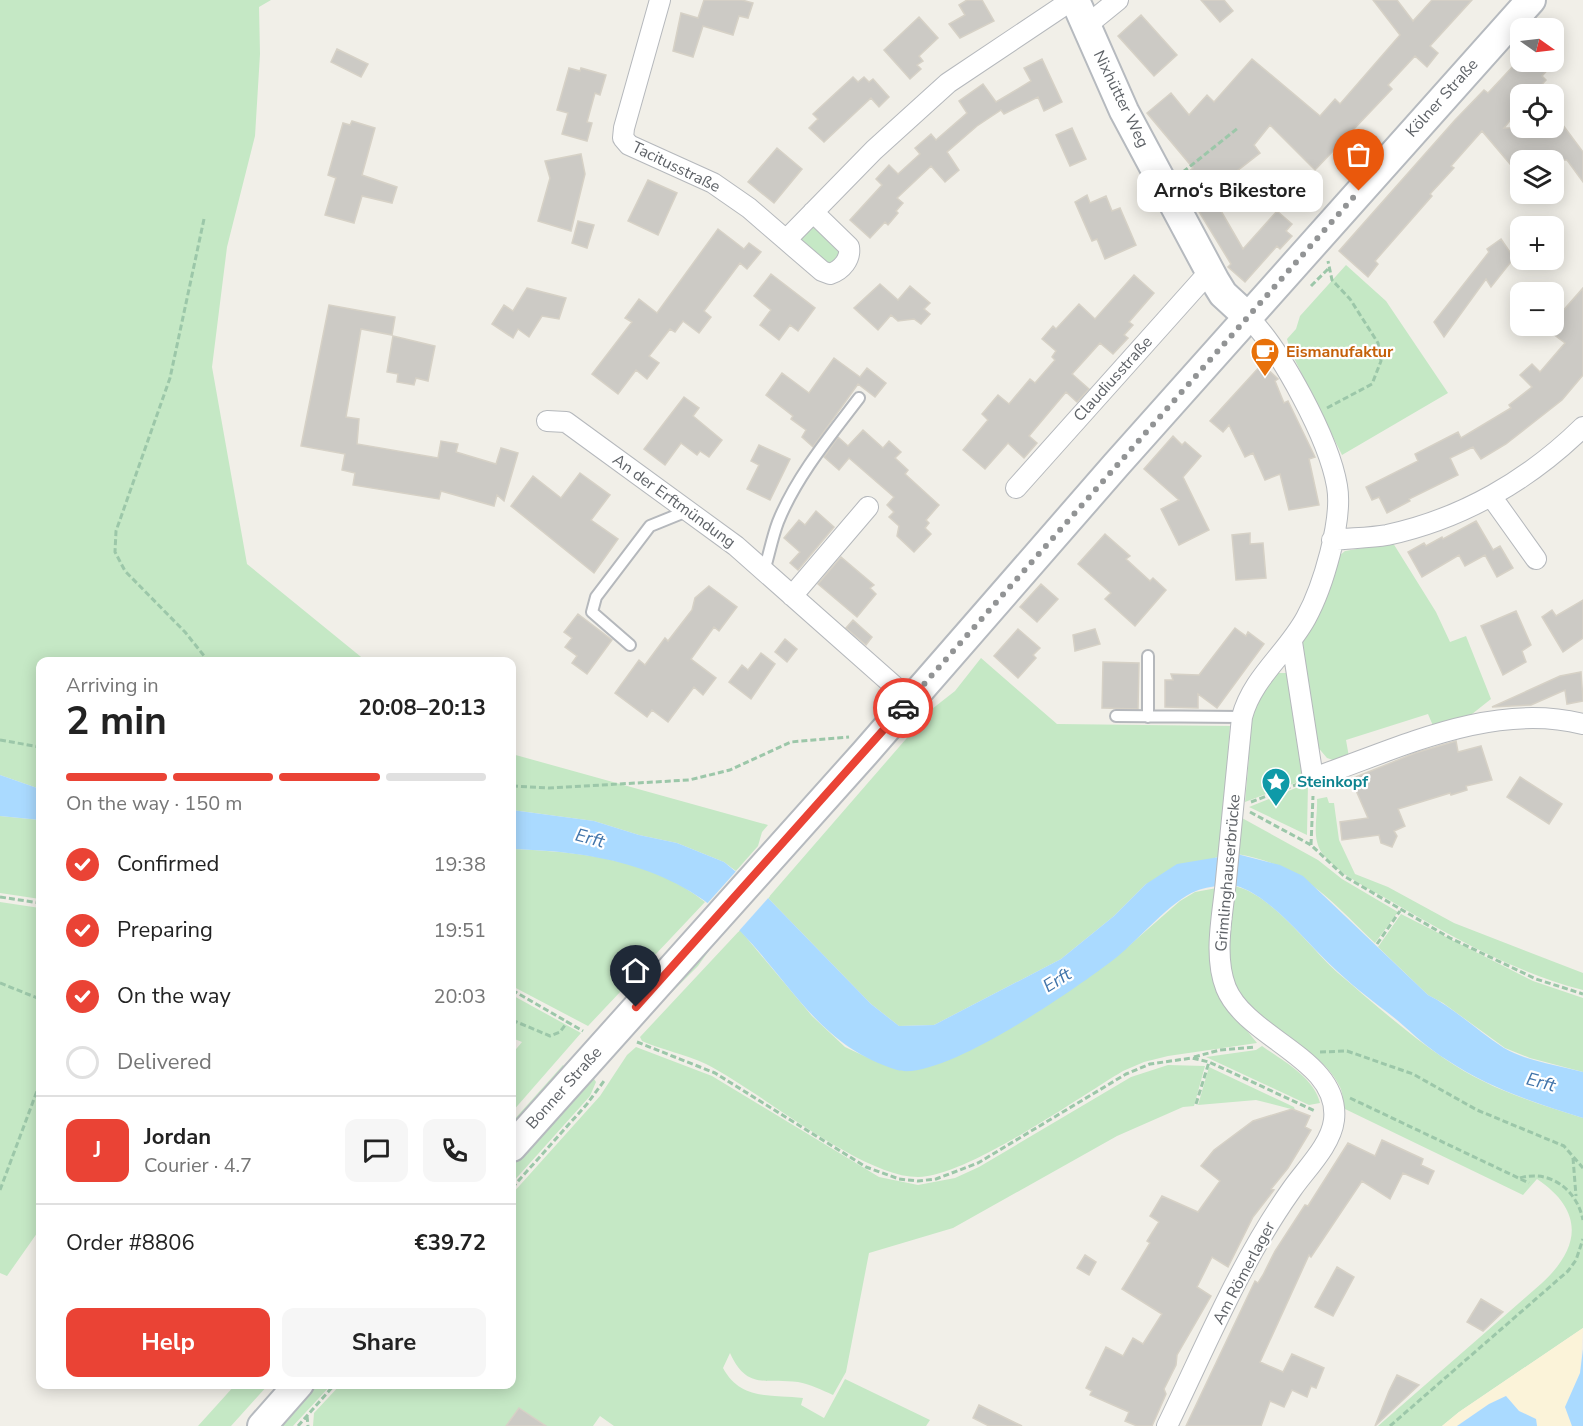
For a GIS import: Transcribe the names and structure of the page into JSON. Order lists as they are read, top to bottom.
{
  "streets": {
    "main road": ["Kölner Straße", "Nixhütter Weg", "Bonner Straße"],
    "street": [
      "Tacitusstraße",
      "Claudiusstraße",
      "An der Erftmündung",
      "Grimlinghauserbrücke",
      "Am Römerlager"
    ]
  },
  "crossings": [
    ["Kölner Straße", "Nixhütter Weg"],
    ["Kölner Straße", "An der Erftmündung"],
    ["Kölner Straße", "Grimlinghauserbrücke"],
    ["Kölner Straße", "Bonner Straße"],
    ["Nixhütter Weg", "Claudiusstraße"],
    ["Nixhütter Weg", "Grimlinghauserbrücke"],
    ["Grimlinghauserbrücke", "Am Römerlager"]
  ],
  "water": ["Erft"],
  "places": {
    "other": ["Arno‘s Bikestore"],
    "cafe": ["Eismanufaktur"],
    "place": ["Steinkopf"]
  },
  "north": "right",
  "page": {
    "map_buttons": ["+", "−"],
    "bubble": "Arno‘s Bikestore",
    "heading": ["2 min", "Arriving in", "20:08–20:13"],
    "panel": [
      "Jordan",
      "Courier · 4.7",
      "Order #8806",
      "€39.72"
    ],
    "bar": "On the way · 150 m",
    "list": [
      ["Confirmed", "19:38"],
      ["Preparing", "19:51"],
      ["On the way", "20:03"],
      "Delivered"
    ],
    "round": "J",
    "buttons": ["Help", "Share"]
  }
}
